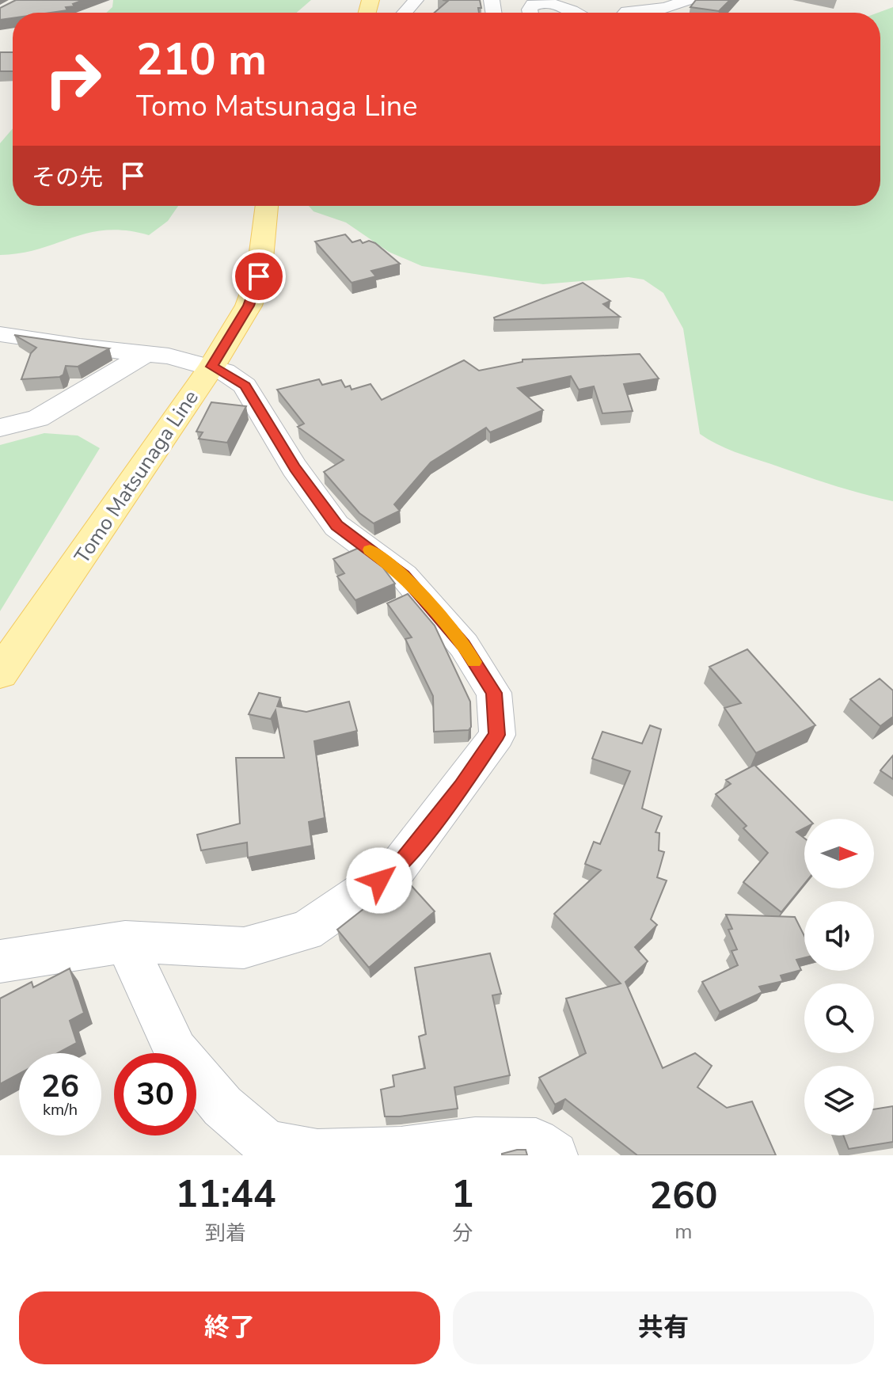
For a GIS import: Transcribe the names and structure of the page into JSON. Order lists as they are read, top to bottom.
{
  "streets": {
    "main road": ["Tomo Matsunaga Line"]
  },
  "north": "right",
  "page": {
    "turn": ["210 m", "Tomo Matsunaga Line"],
    "then": "その先",
    "speed": "26 km/h",
    "limit": "30",
    "eta": [
      "11:44",
      "到着",
      "1",
      "分",
      "260",
      "m"
    ],
    "buttons": ["終了", "共有"]
  }
}
